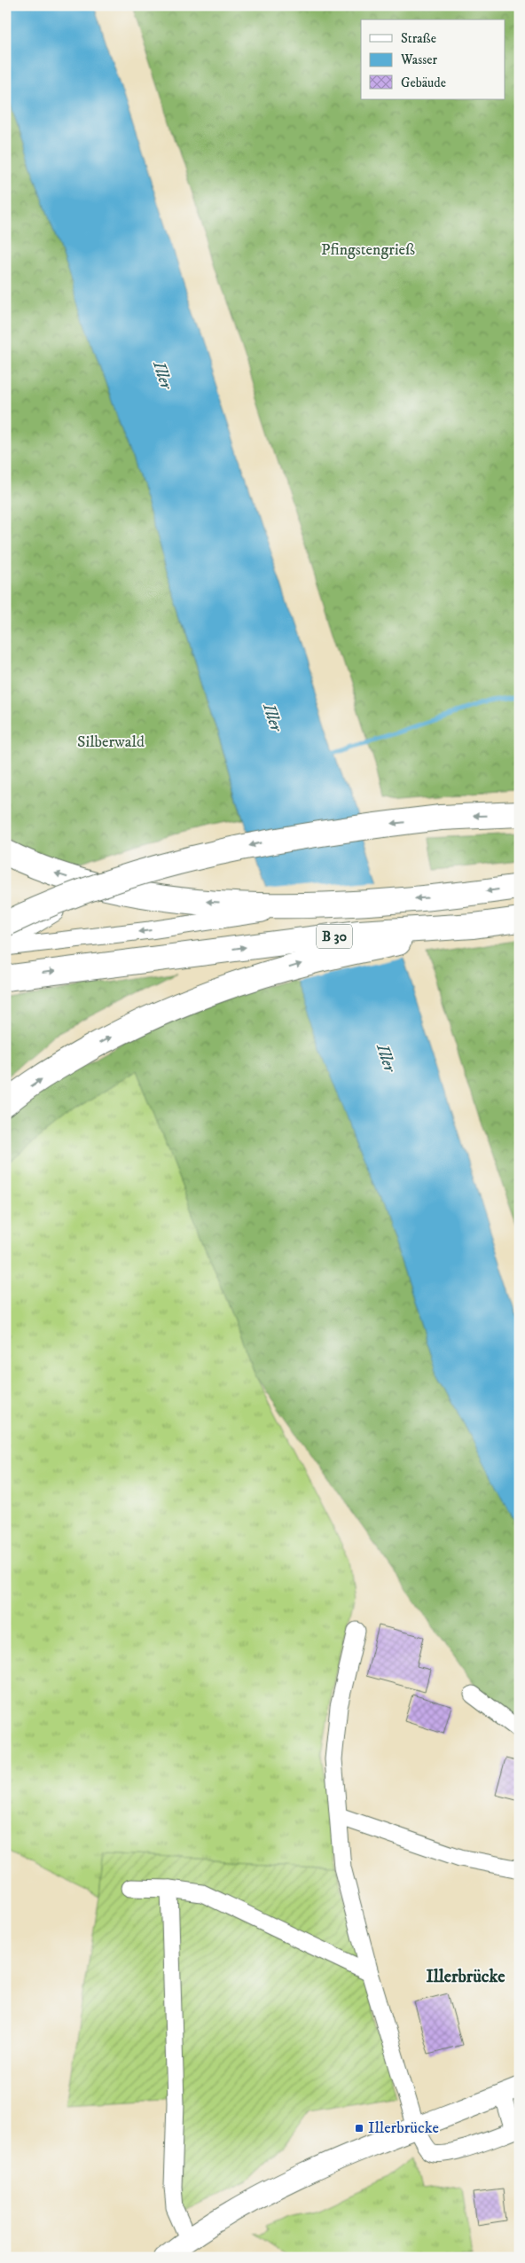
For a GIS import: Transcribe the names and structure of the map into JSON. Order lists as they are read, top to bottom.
{
  "streets": {
    "highway": ["B 30"]
  },
  "districts": ["Illerbrücke"],
  "water": ["Iller"],
  "parks": ["Pfingstengrieß", "Silberwald"],
  "places": {
    "transit": ["Illerbrücke"]
  },
  "legend": ["Straße", "Wasser", "Gebäude"]
}
